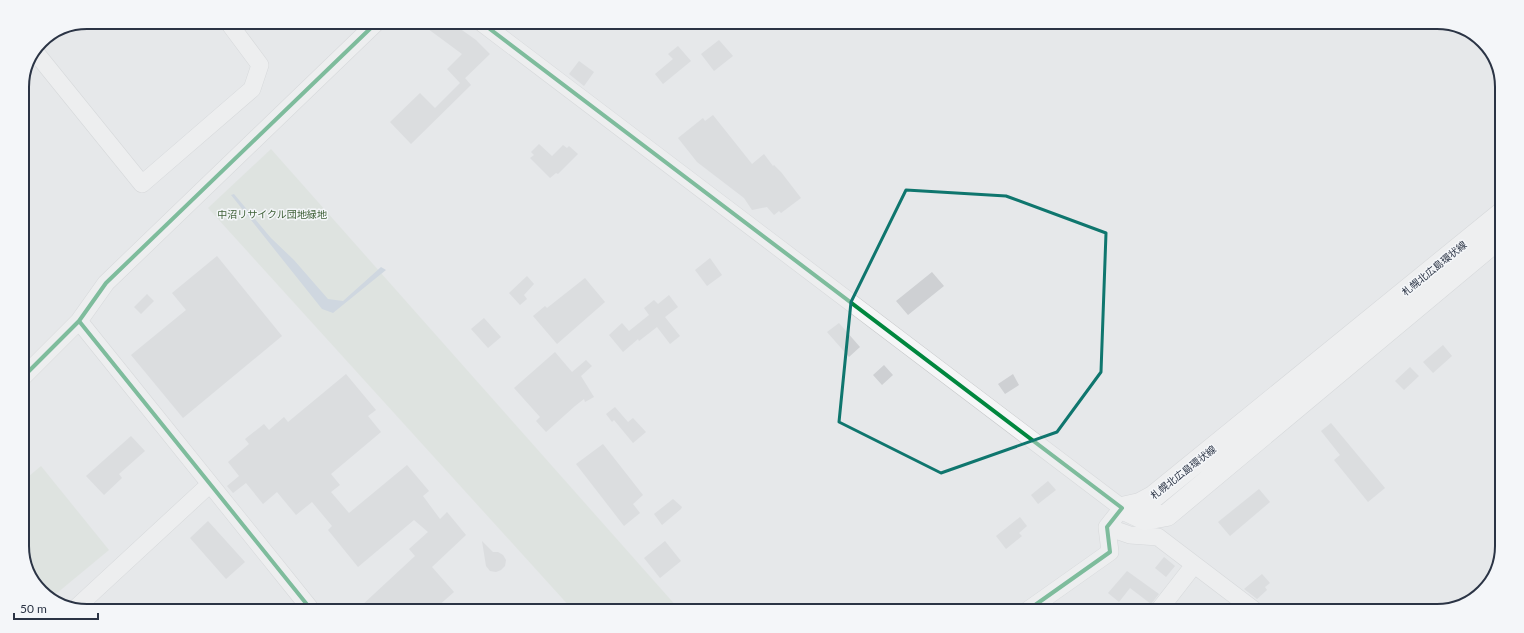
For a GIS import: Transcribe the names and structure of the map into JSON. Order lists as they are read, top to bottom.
{
  "streets": {
    "main road": ["札幌北広島環状線"]
  },
  "parks": ["中沼リサイクル団地緑地"],
  "scale_bar": "50 m"
}
